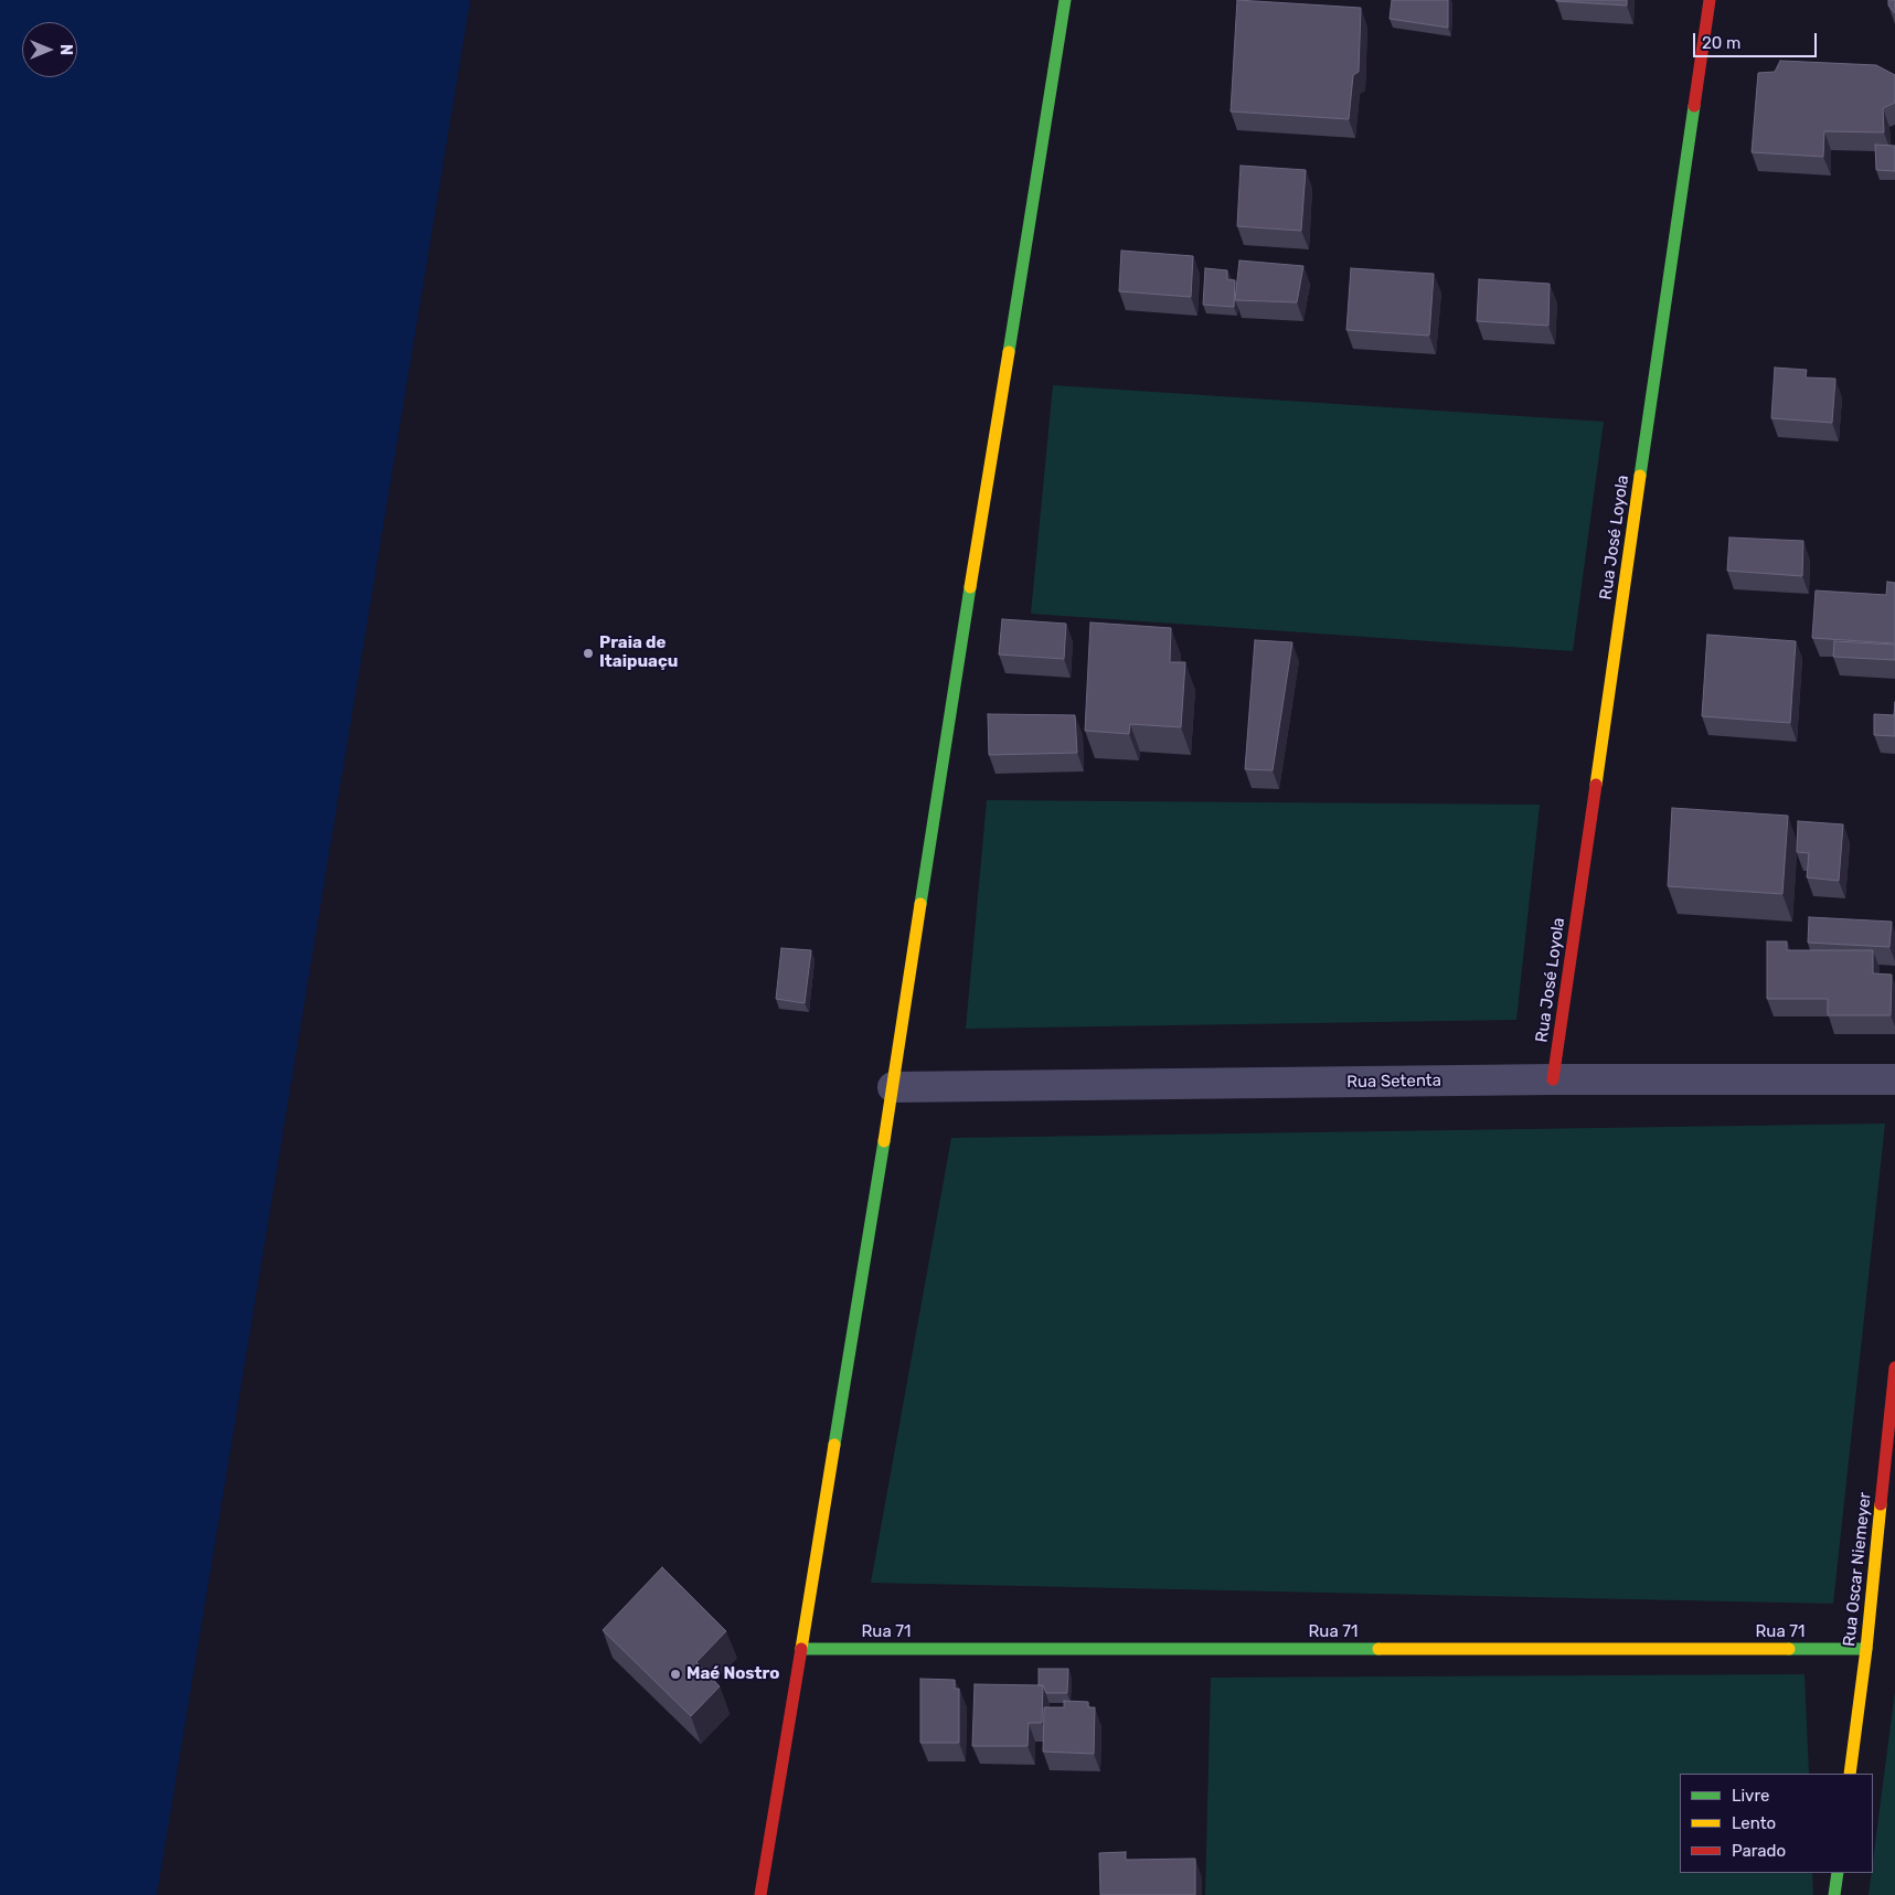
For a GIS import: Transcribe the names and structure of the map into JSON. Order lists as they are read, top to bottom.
{
  "streets": {
    "street": [
      "Rua José Loyola",
      "Rua Setenta",
      "Rua Oscar Niemeyer",
      "Rua 71"
    ]
  },
  "crossings": [
    ["Rua José Loyola", "Rua Setenta"],
    ["Rua Oscar Niemeyer", "Rua 71"]
  ],
  "places": ["Praia de Itaipuaçu", "Maé Nostro"],
  "legend": ["Livre", "Lento", "Parado"],
  "scale_bar": "20 m",
  "north": "right"
}
